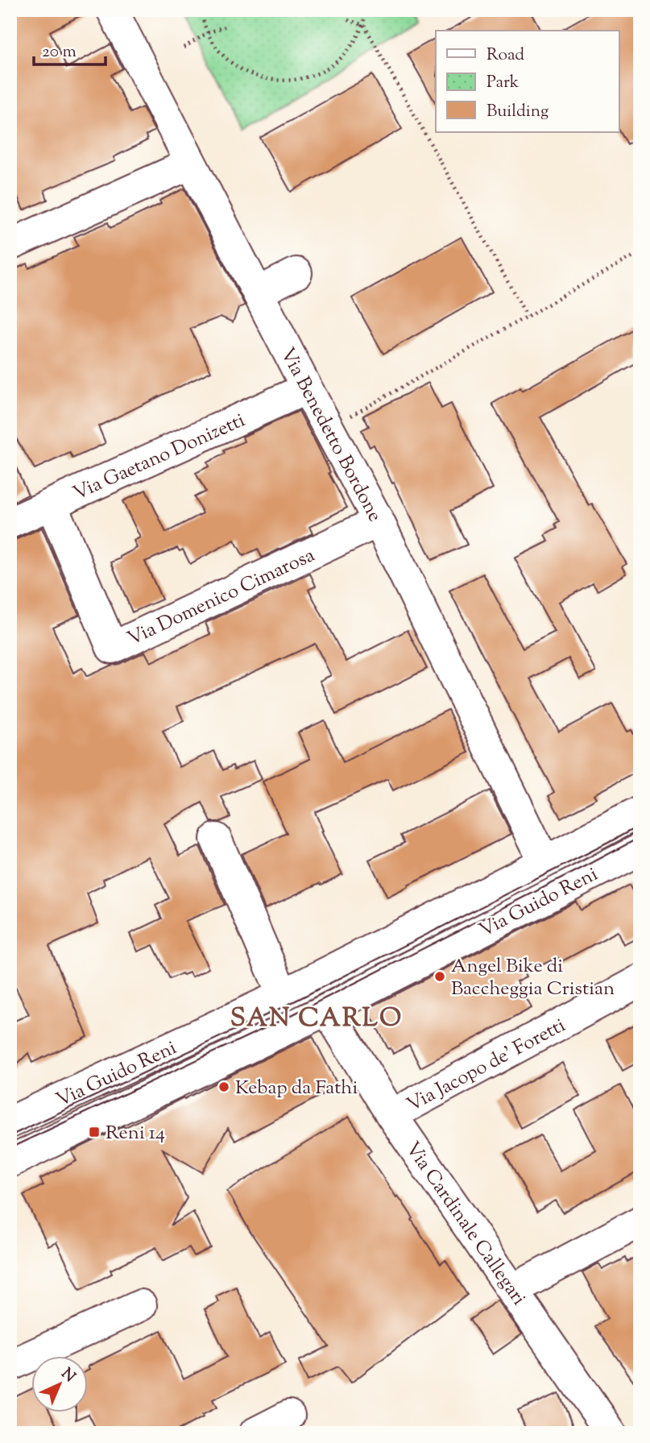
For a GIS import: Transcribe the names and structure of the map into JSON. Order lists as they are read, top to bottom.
{
  "streets": {
    "street": [
      "Via Benedetto Bordone",
      "Via Gaetano Donizetti",
      "Via Domenico Cimarosa",
      "Via Guido Reni",
      "Via Jacopo de' Foretti",
      "Via Cardinale Callegari"
    ]
  },
  "crossings": [
    ["Via Benedetto Bordone", "Via Gaetano Donizetti"],
    ["Via Benedetto Bordone", "Via Domenico Cimarosa"],
    ["Via Benedetto Bordone", "Via Guido Reni"],
    ["Via Gaetano Donizetti", "Via Domenico Cimarosa"],
    ["Via Guido Reni", "Via Cardinale Callegari"],
    ["Via Jacopo de' Foretti", "Via Cardinale Callegari"]
  ],
  "districts": ["SAN CARLO"],
  "places": {
    "other": ["Angel Bike di Baccheggia Cristian", "Kebap da Fathi"],
    "transit": ["Reni 14"]
  },
  "legend": ["Road", "Park", "Building"],
  "scale_bar": "20 m",
  "north": "top right"
}
